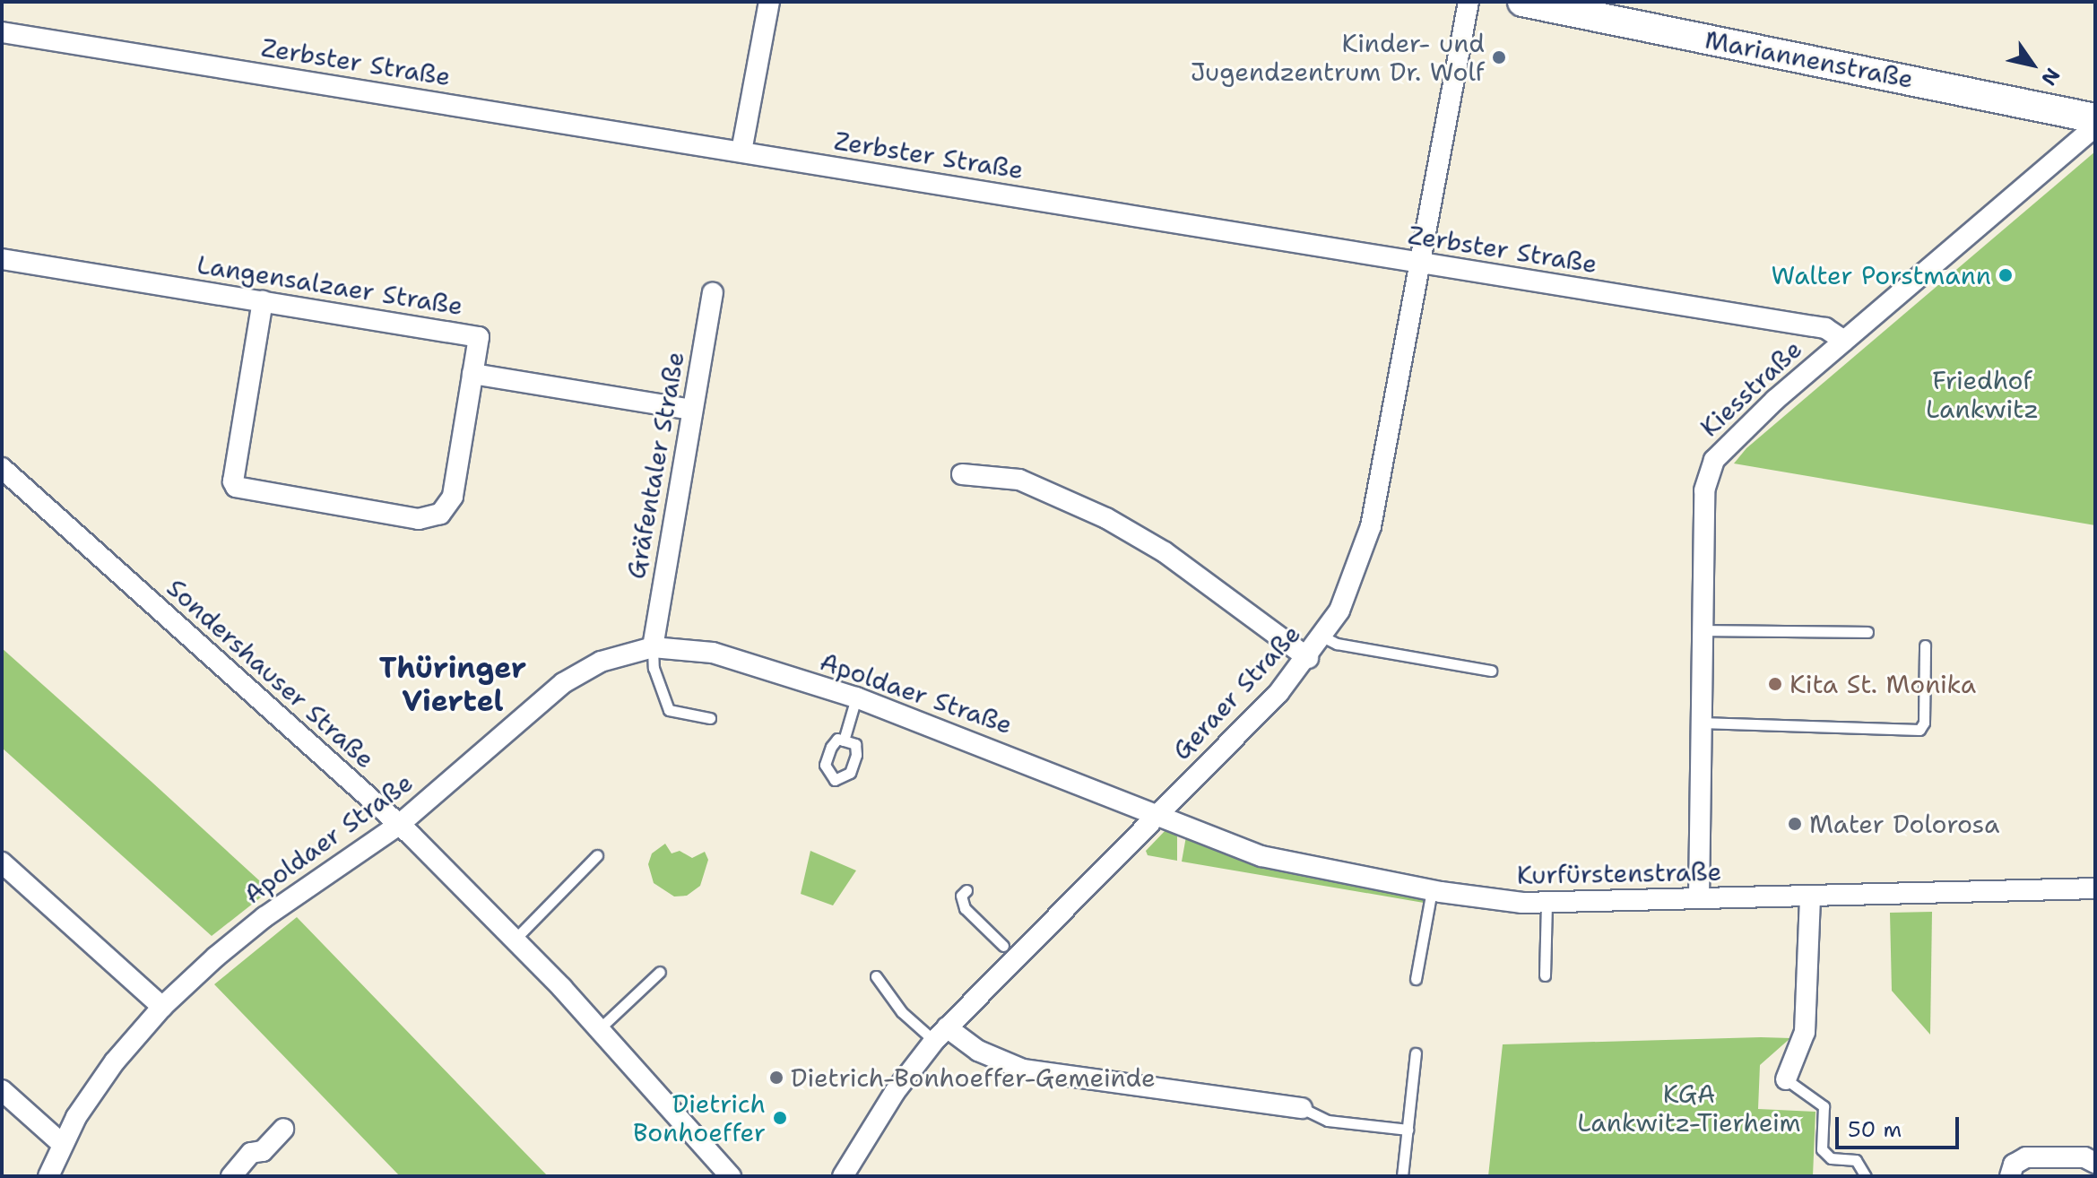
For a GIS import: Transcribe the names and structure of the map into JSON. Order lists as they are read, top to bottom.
{
  "streets": {
    "street": [
      "Mariannenstraße",
      "Zerbster Straße",
      "Langensalzaer Straße",
      "Kiesstraße",
      "Gräfentaler Straße",
      "Sondershauser Straße",
      "Geraer Straße",
      "Apoldaer Straße",
      "Kurfürstenstraße"
    ]
  },
  "crossings": [
    ["Zerbster Straße", "Kiesstraße"],
    ["Zerbster Straße", "Geraer Straße"],
    ["Kiesstraße", "Kurfürstenstraße"],
    ["Gräfentaler Straße", "Apoldaer Straße"],
    ["Sondershauser Straße", "Apoldaer Straße"],
    ["Geraer Straße", "Apoldaer Straße"],
    ["Geraer Straße", "Kurfürstenstraße"],
    ["Apoldaer Straße", "Kurfürstenstraße"]
  ],
  "districts": ["Thüringer Viertel"],
  "parks": ["Friedhof Lankwitz", "KGA Lankwitz-Tierheim"],
  "places": [
    "Kinder- und Jugendzentrum Dr. Wolf",
    "Walter Porstmann",
    "Kita St. Monika",
    "Mater Dolorosa",
    "Dietrich-Bonhoeffer-Gemeinde",
    "Dietrich Bonhoeffer"
  ],
  "scale_bar": "50 m",
  "north": "bottom right"
}
